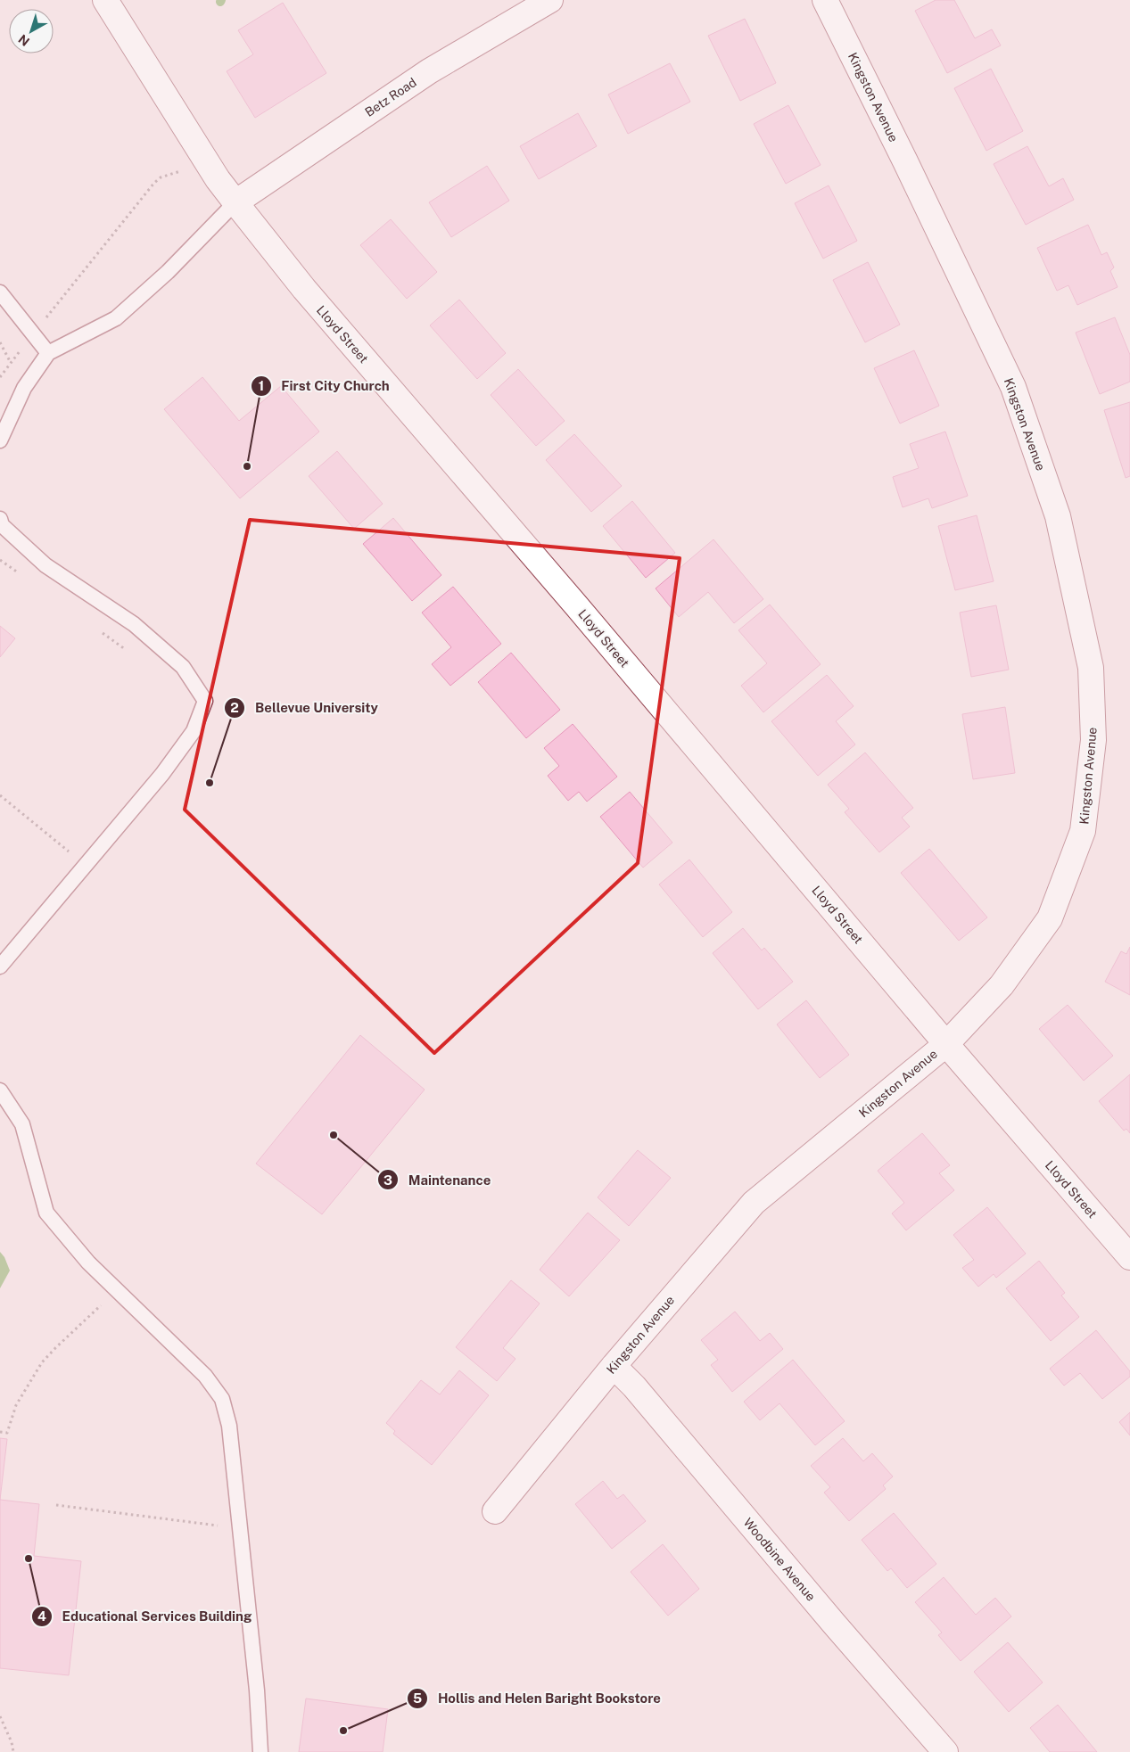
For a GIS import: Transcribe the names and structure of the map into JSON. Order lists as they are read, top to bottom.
{
  "streets": {
    "street": [
      "Betz Road",
      "Kingston Avenue",
      "Lloyd Street",
      "Woodbine Avenue"
    ]
  },
  "crossings": [
    ["Betz Road", "Lloyd Street"],
    ["Kingston Avenue", "Lloyd Street"],
    ["Kingston Avenue", "Woodbine Avenue"]
  ],
  "places": [
    "First City Church",
    "Bellevue University",
    "Maintenance",
    "Educational Services Building",
    "Hollis and Helen Baright Bookstore"
  ],
  "north": "bottom left"
}
